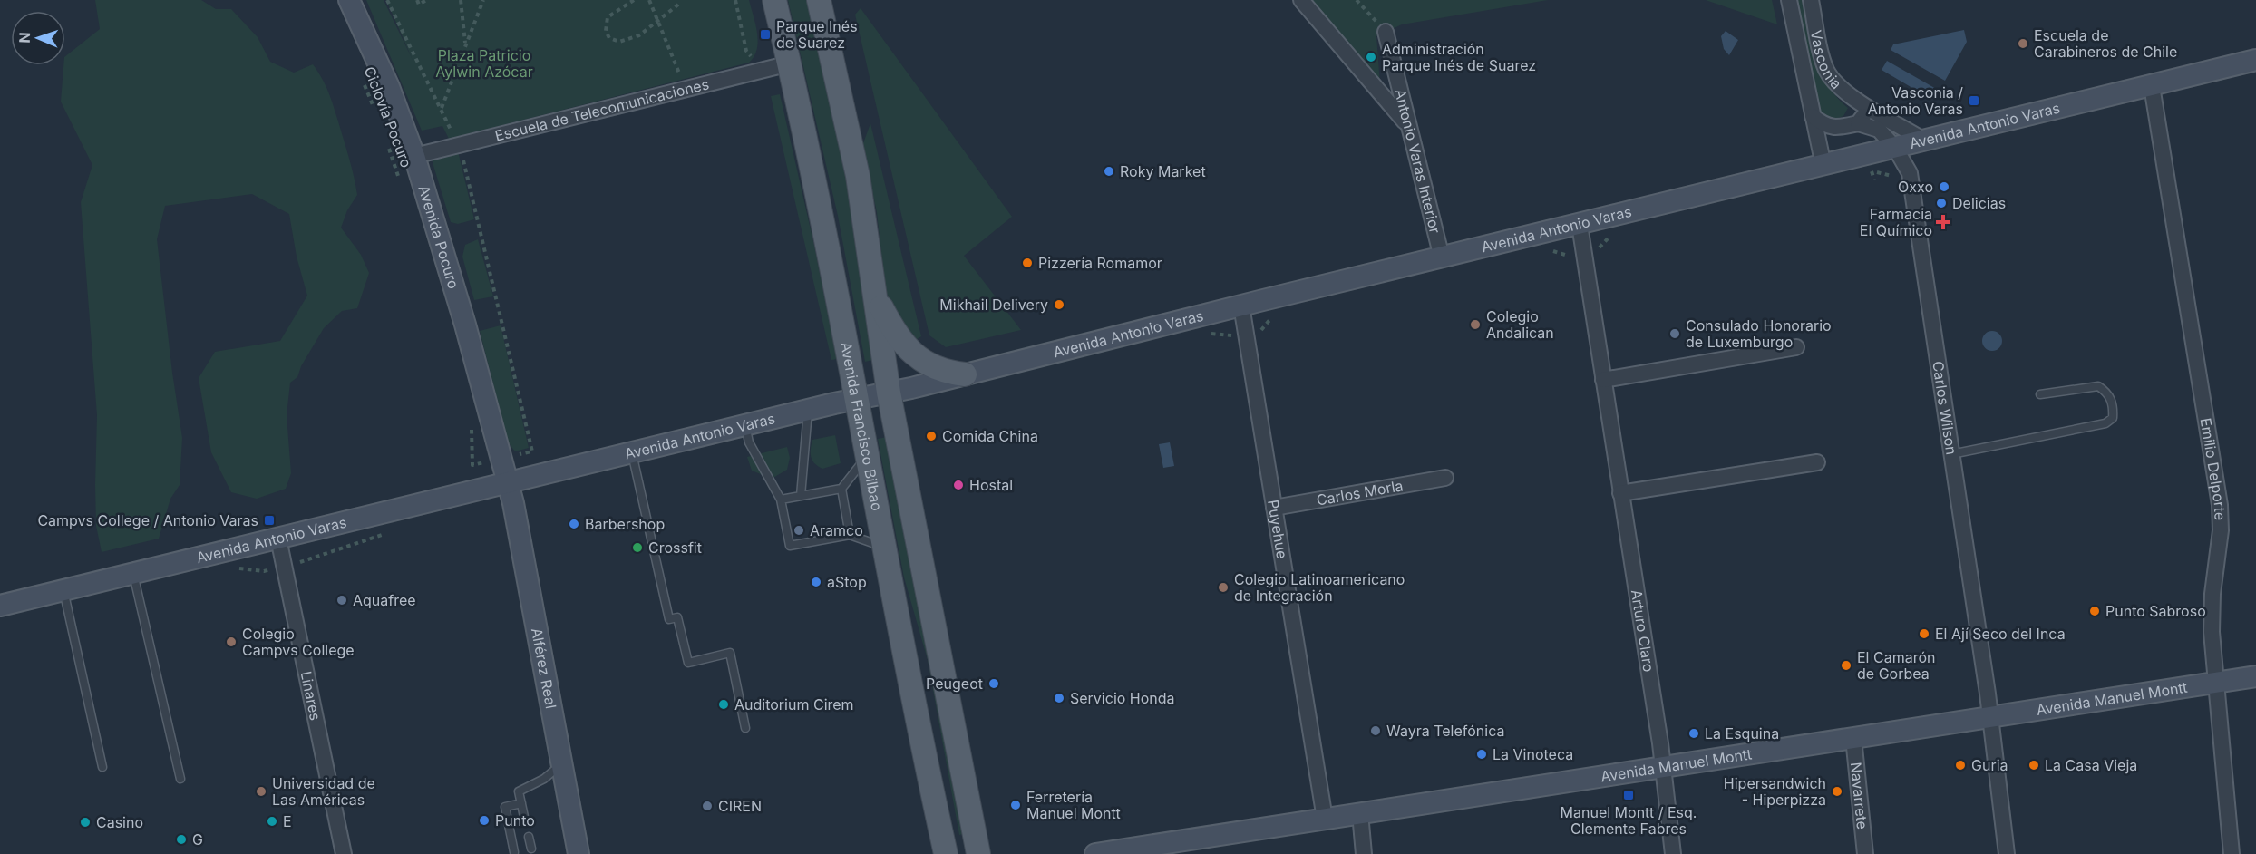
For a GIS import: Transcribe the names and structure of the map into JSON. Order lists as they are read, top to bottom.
{
  "streets": {
    "main road": [
      "Avenida Antonio Varas",
      "Avenida Pocuro",
      "Avenida Francisco Bilbao",
      "Alférez Real",
      "Avenida Manuel Montt"
    ],
    "street": [
      "Vasconia",
      "Escuela de Telecomunicaciones",
      "Antonio Varas Interior",
      "Carlos Wilson",
      "Emilio Delporte",
      "Carlos Morla",
      "Puyehue",
      "Arturo Claro",
      "Linares",
      "Navarrete"
    ],
    "path": ["Ciclovía Pocuro"]
  },
  "crossings": [
    ["Vasconia", "Avenida Antonio Varas"],
    ["Escuela de Telecomunicaciones", "Avenida Pocuro"],
    ["Escuela de Telecomunicaciones", "Avenida Francisco Bilbao"],
    ["Avenida Antonio Varas", "Antonio Varas Interior"],
    ["Avenida Antonio Varas", "Avenida Pocuro"],
    ["Avenida Antonio Varas", "Carlos Wilson"],
    ["Avenida Antonio Varas", "Avenida Francisco Bilbao"],
    ["Avenida Antonio Varas", "Emilio Delporte"],
    ["Avenida Antonio Varas", "Puyehue"],
    ["Avenida Antonio Varas", "Arturo Claro"],
    ["Avenida Antonio Varas", "Alférez Real"],
    ["Avenida Antonio Varas", "Linares"],
    ["Avenida Pocuro", "Alférez Real"],
    ["Carlos Wilson", "Avenida Manuel Montt"],
    ["Emilio Delporte", "Avenida Manuel Montt"],
    ["Carlos Morla", "Puyehue"],
    ["Puyehue", "Avenida Manuel Montt"],
    ["Arturo Claro", "Avenida Manuel Montt"],
    ["Avenida Manuel Montt", "Navarrete"]
  ],
  "parks": ["Plaza Patricio Aylwin Azócar"],
  "places": {
    "transit": [
      "Parque Inés de Suarez",
      "Vasconia / Antonio Varas",
      "Campvs College / Antonio Varas",
      "Manuel Montt / Esq. Clemente Fabres"
    ],
    "other": [
      "Escuela de Carabineros de Chile",
      "Administración Parque Inés de Suarez",
      "Roky Market",
      "Oxxo",
      "Delicias",
      "Pizzería Romamor",
      "Mikhail Delivery",
      "Colegio Andalican",
      "Consulado Honorario de Luxemburgo",
      "Comida China",
      "Hostal",
      "Barbershop",
      "Aramco",
      "Crossfit",
      "aStop",
      "Colegio Latinoamericano de Integración",
      "Aquafree",
      "Punto Sabroso",
      "El Ají Seco del Inca",
      "Colegio Campvs College",
      "El Camarón de Gorbea",
      "Peugeot",
      "Servicio Honda",
      "Auditorium Cirem",
      "Wayra Telefónica",
      "La Esquina",
      "La Vinoteca",
      "Guria",
      "La Casa Vieja",
      "Universidad de Las Américas",
      "Hipersandwich - Hiperpizza",
      "Ferretería Manuel Montt",
      "CIREN",
      "Punto",
      "E",
      "Casino",
      "G"
    ],
    "health": ["Farmacia El Químico"]
  },
  "north": "left"
}
